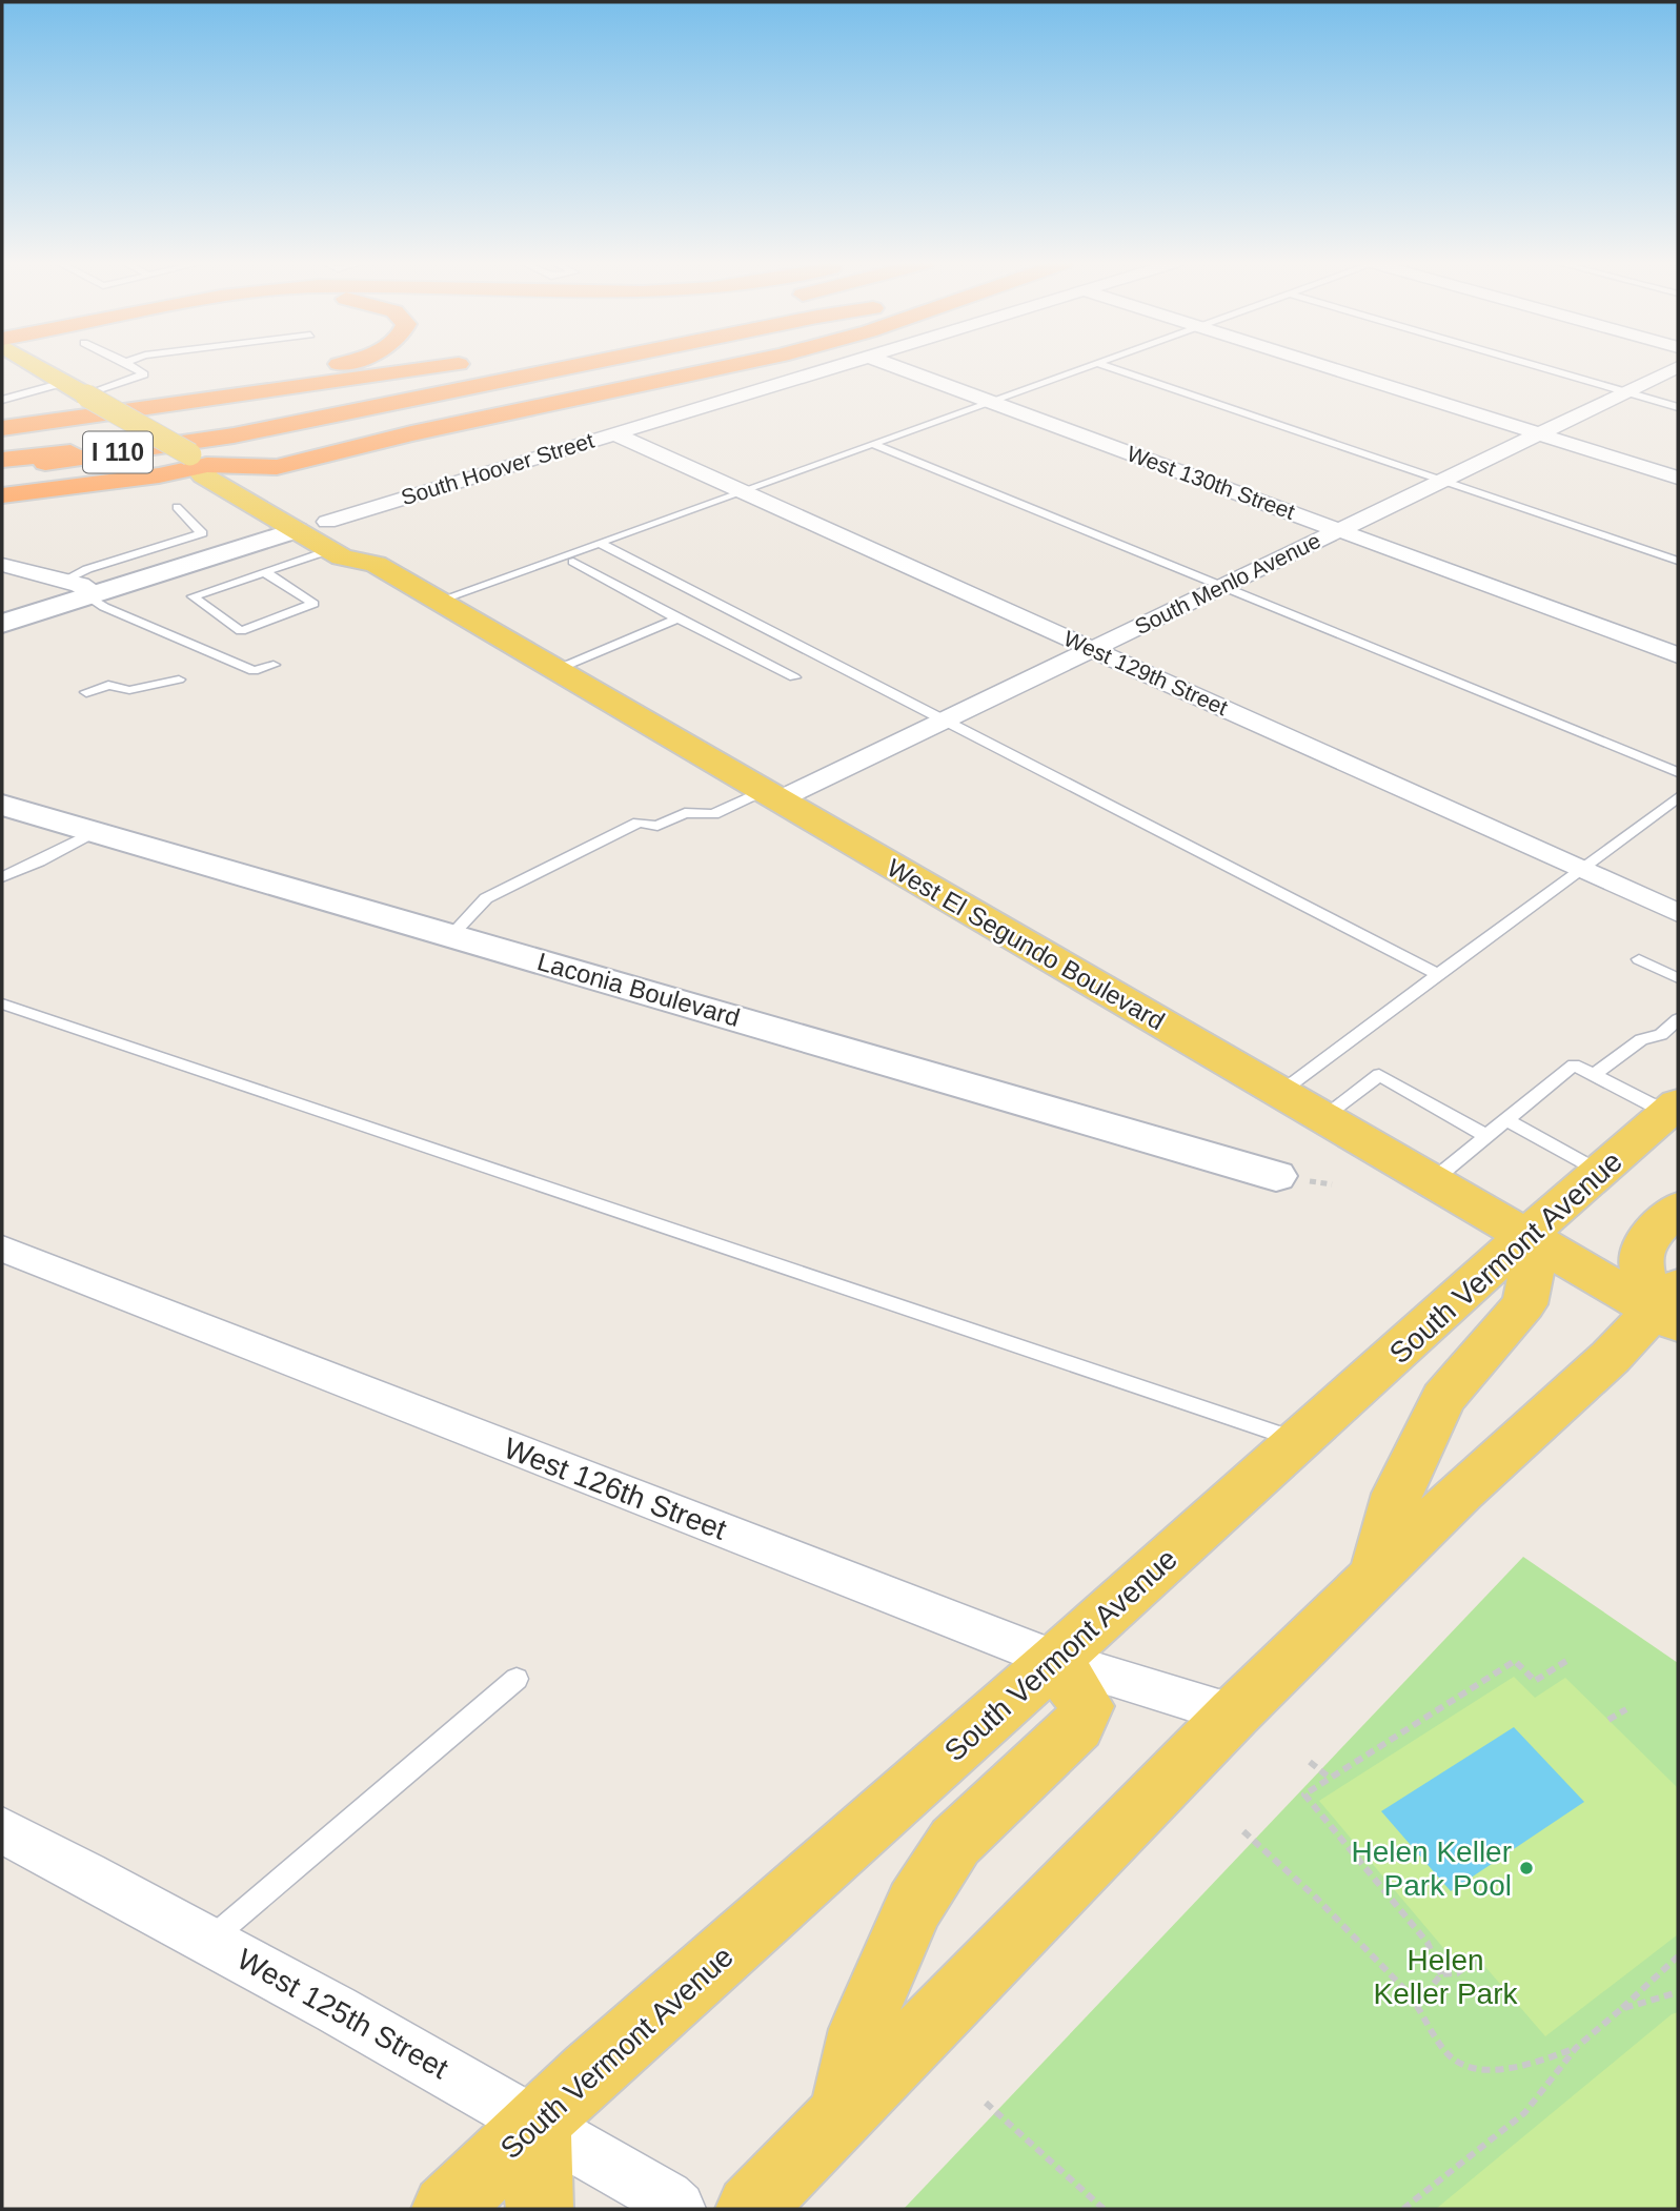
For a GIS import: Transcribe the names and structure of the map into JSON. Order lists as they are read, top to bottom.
{
  "streets": {
    "highway": ["I 110"],
    "main road": ["West El Segundo Boulevard", "South Vermont Avenue"],
    "street": [
      "South Hoover Street",
      "West 130th Street",
      "South Menlo Avenue",
      "West 129th Street",
      "Laconia Boulevard",
      "West 126th Street",
      "West 125th Street"
    ]
  },
  "crossings": [
    ["South Hoover Street", "West 129th Street"],
    ["South Hoover Street", "West El Segundo Boulevard"],
    ["West 130th Street", "South Menlo Avenue"],
    ["South Menlo Avenue", "West 129th Street"],
    ["South Menlo Avenue", "West El Segundo Boulevard"],
    ["West El Segundo Boulevard", "South Vermont Avenue"],
    ["South Vermont Avenue", "West 126th Street"],
    ["South Vermont Avenue", "West 125th Street"]
  ],
  "parks": ["Helen Keller Park"],
  "places": ["Helen Keller Park Pool"]
}
